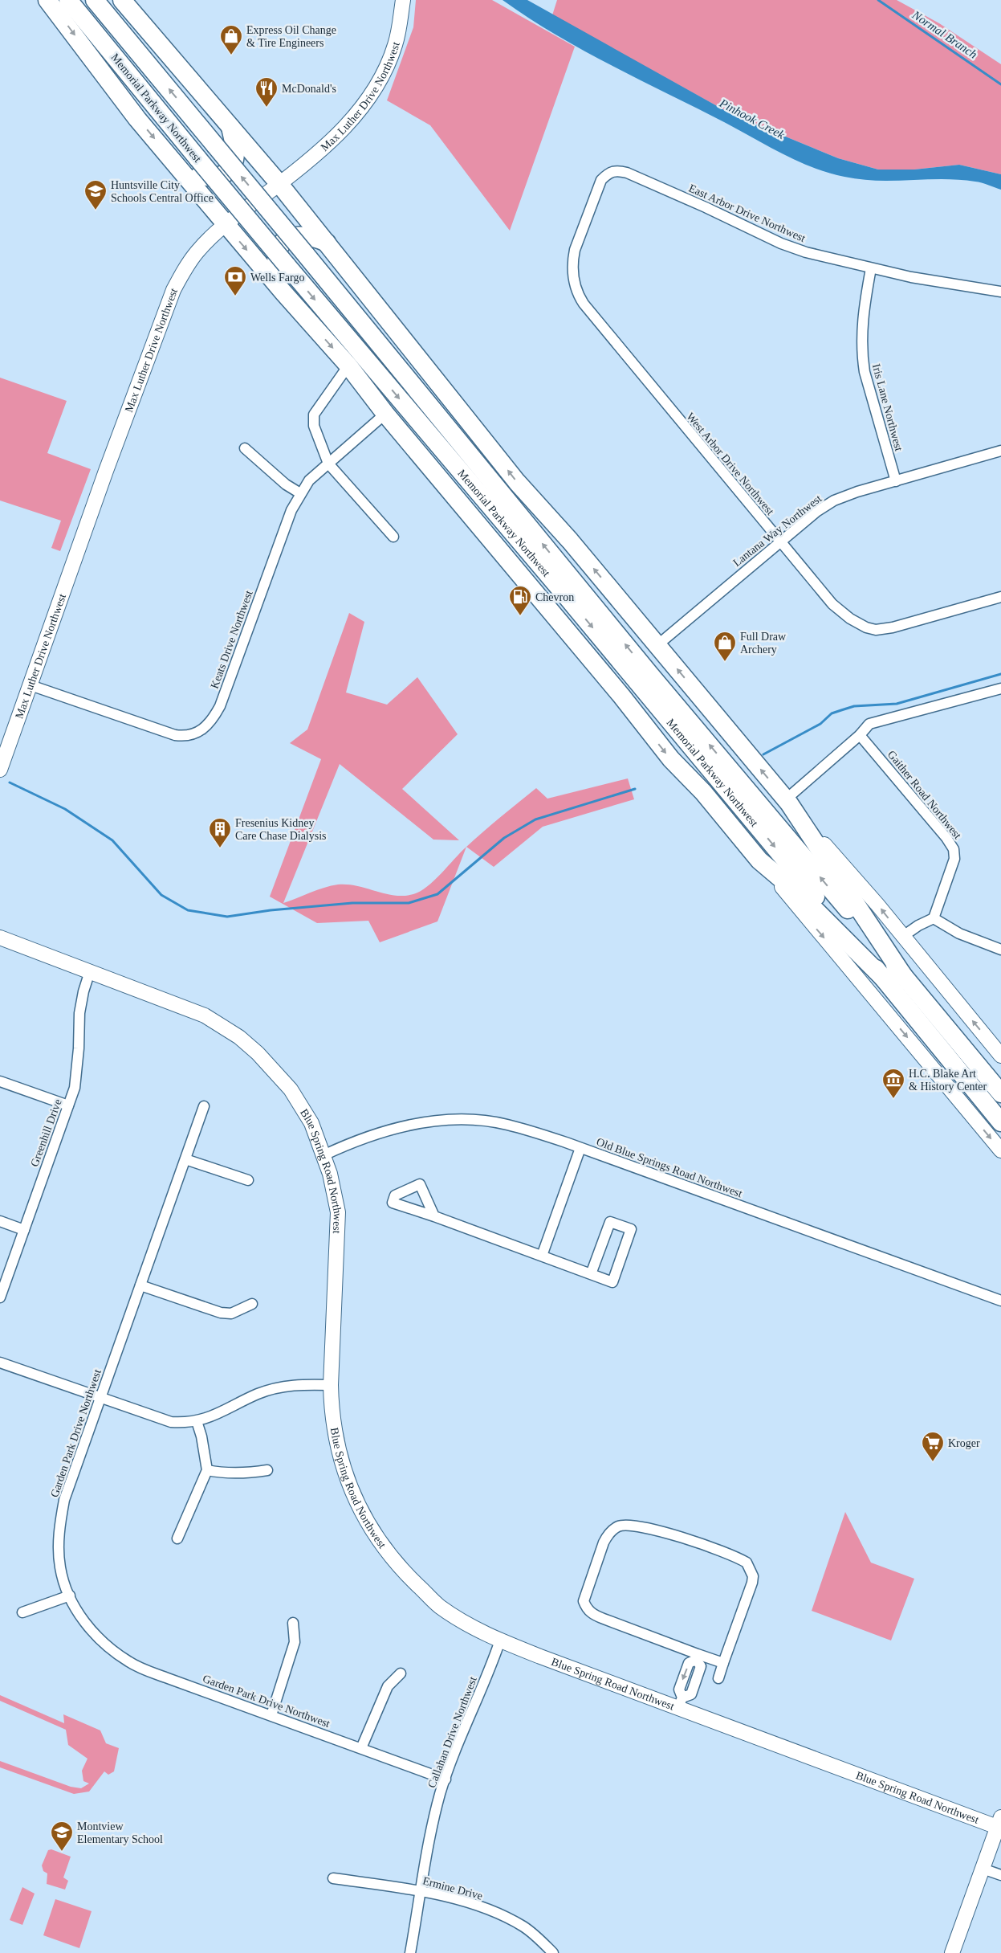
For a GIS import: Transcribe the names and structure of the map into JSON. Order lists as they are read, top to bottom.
{
  "streets": {
    "highway": ["Memorial Parkway Northwest"],
    "street": [
      "Max Luther Drive Northwest",
      "East Arbor Drive Northwest",
      "Iris Lane Northwest",
      "West Arbor Drive Northwest",
      "Lantana Way Northwest",
      "Keats Drive Northwest",
      "Gaither Road Northwest",
      "Greenhill Drive",
      "Old Blue Springs Road Northwest",
      "Blue Spring Road Northwest",
      "Garden Park Drive Northwest",
      "Callahan Drive Northwest",
      "Ermine Drive"
    ]
  },
  "crossings": [
    ["Max Luther Drive Northwest", "Keats Drive Northwest"],
    ["East Arbor Drive Northwest", "Iris Lane Northwest"],
    ["East Arbor Drive Northwest", "West Arbor Drive Northwest"],
    ["Iris Lane Northwest", "Lantana Way Northwest"],
    ["West Arbor Drive Northwest", "Lantana Way Northwest"],
    ["Greenhill Drive", "Blue Spring Road Northwest"],
    ["Old Blue Springs Road Northwest", "Blue Spring Road Northwest"],
    ["Blue Spring Road Northwest", "Callahan Drive Northwest"],
    ["Garden Park Drive Northwest", "Callahan Drive Northwest"],
    ["Callahan Drive Northwest", "Ermine Drive"]
  ],
  "water": ["Normal Branch", "Pinhook Creek"],
  "places": {
    "shop": ["Express Oil Change & Tire Engineers", "Full Draw Archery"],
    "restaurant": ["McDonald's"],
    "school or university": ["Huntsville City Schools Central Office", "Montview Elementary School"],
    "bank": ["Wells Fargo"],
    "fuel station": ["Chevron"],
    "building": ["Fresenius Kidney Care Chase Dialysis"],
    "museum": ["H.C. Blake Art & History Center"],
    "supermarket": ["Kroger"]
  }
}
